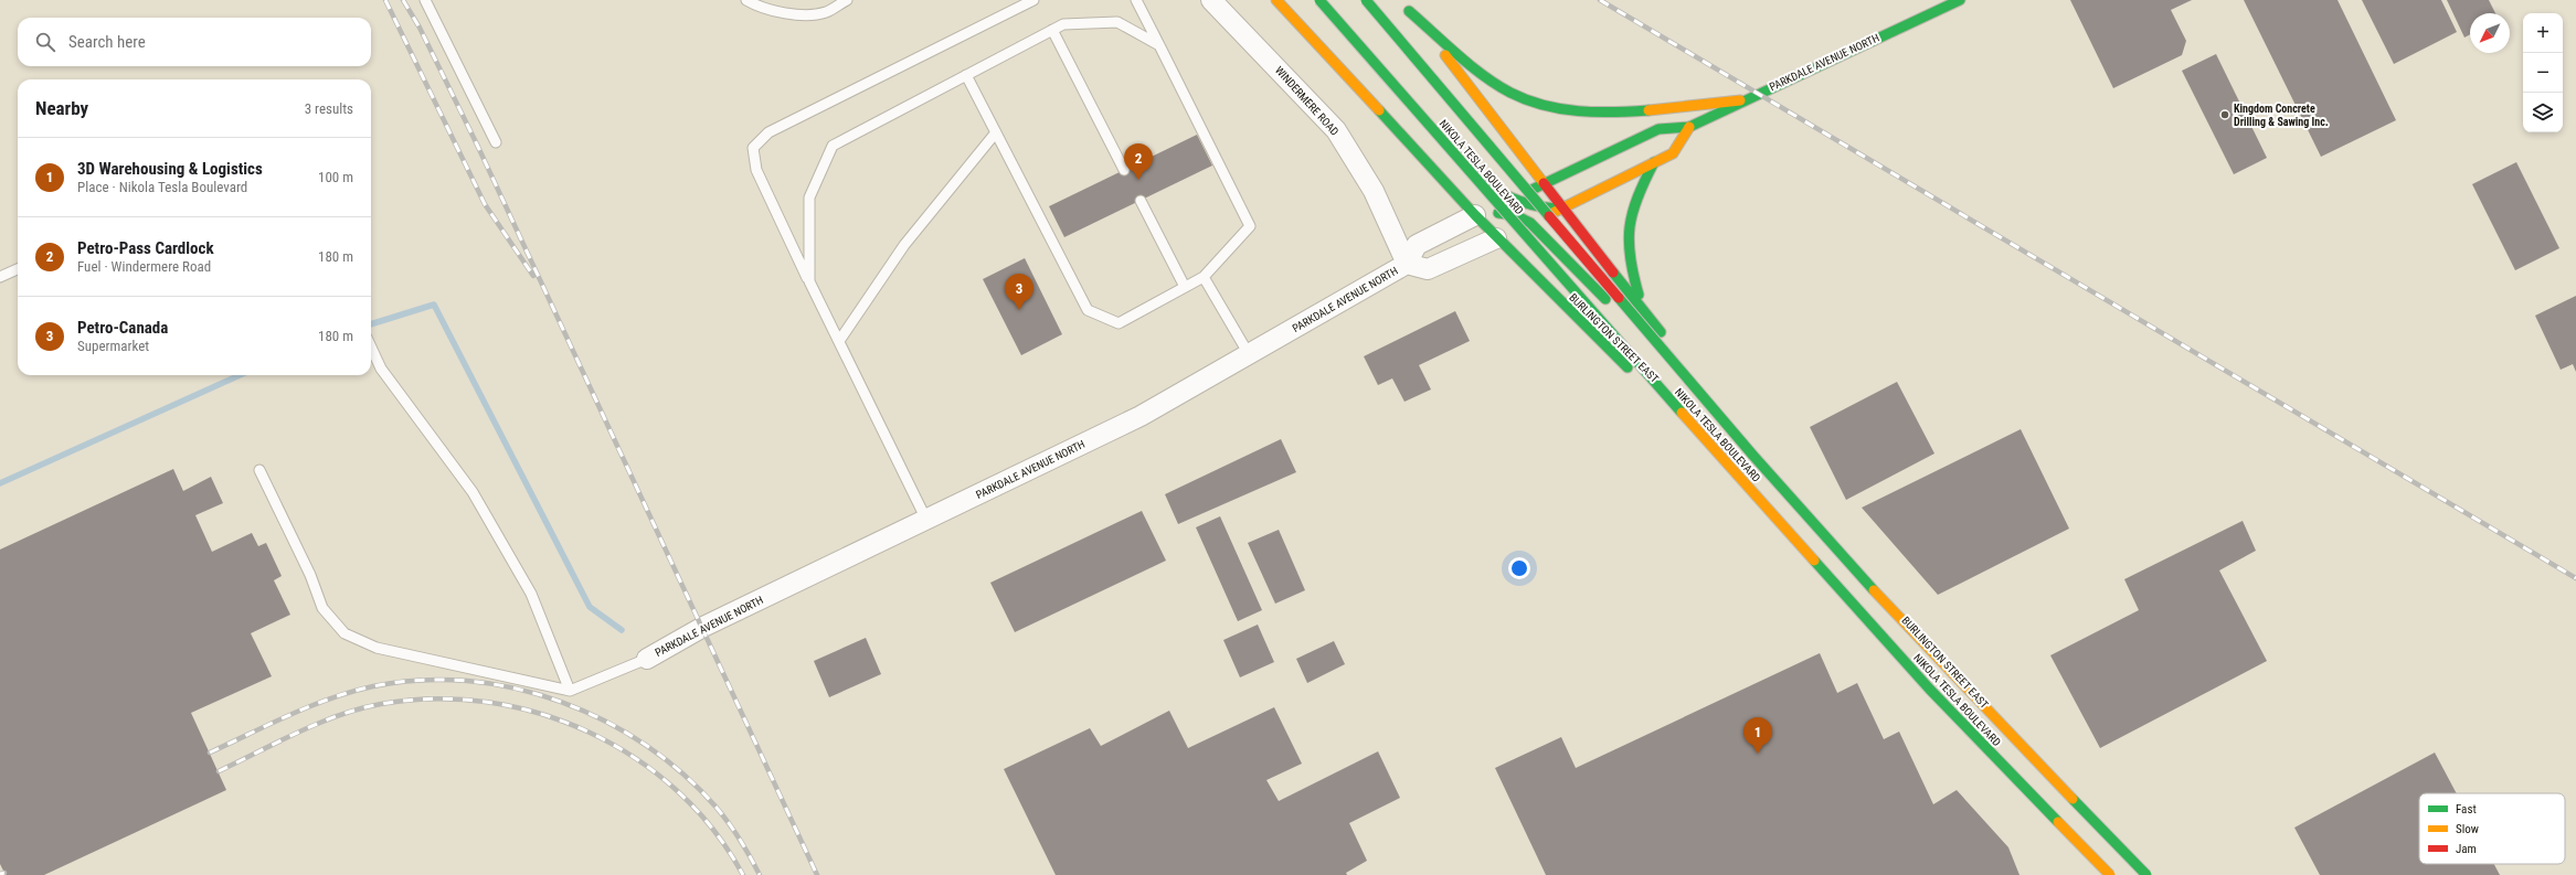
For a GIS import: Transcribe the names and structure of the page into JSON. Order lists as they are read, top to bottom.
{
  "streets": {
    "main road": ["PARKDALE AVENUE NORTH", "NIKOLA TESLA BOULEVARD", "BURLINGTON STREET EAST"],
    "street": ["WINDERMERE ROAD"]
  },
  "crossings": [
    ["PARKDALE AVENUE NORTH", "WINDERMERE ROAD"],
    ["PARKDALE AVENUE NORTH", "BURLINGTON STREET EAST"]
  ],
  "places": ["Kingdom Concrete Drilling & Sawing Inc."],
  "legend": ["Fast", "Slow", "Jam"],
  "north": "bottom left",
  "page": {
    "map_buttons": ["+", "−"],
    "search": "Search here",
    "heading": ["Nearby", "3 results"],
    "list": [
      {
        "mark": "1",
        "name": "3D Warehousing & Logistics",
        "note": "Place · Nikola Tesla Boulevard",
        "value": "100 m"
      },
      {
        "mark": "2",
        "name": "Petro-Pass Cardlock",
        "note": "Fuel · Windermere Road",
        "value": "180 m"
      },
      {
        "mark": "3",
        "name": "Petro-Canada",
        "note": "Supermarket",
        "value": "180 m"
      }
    ],
    "pins": ["2", "3", "1"]
  }
}
